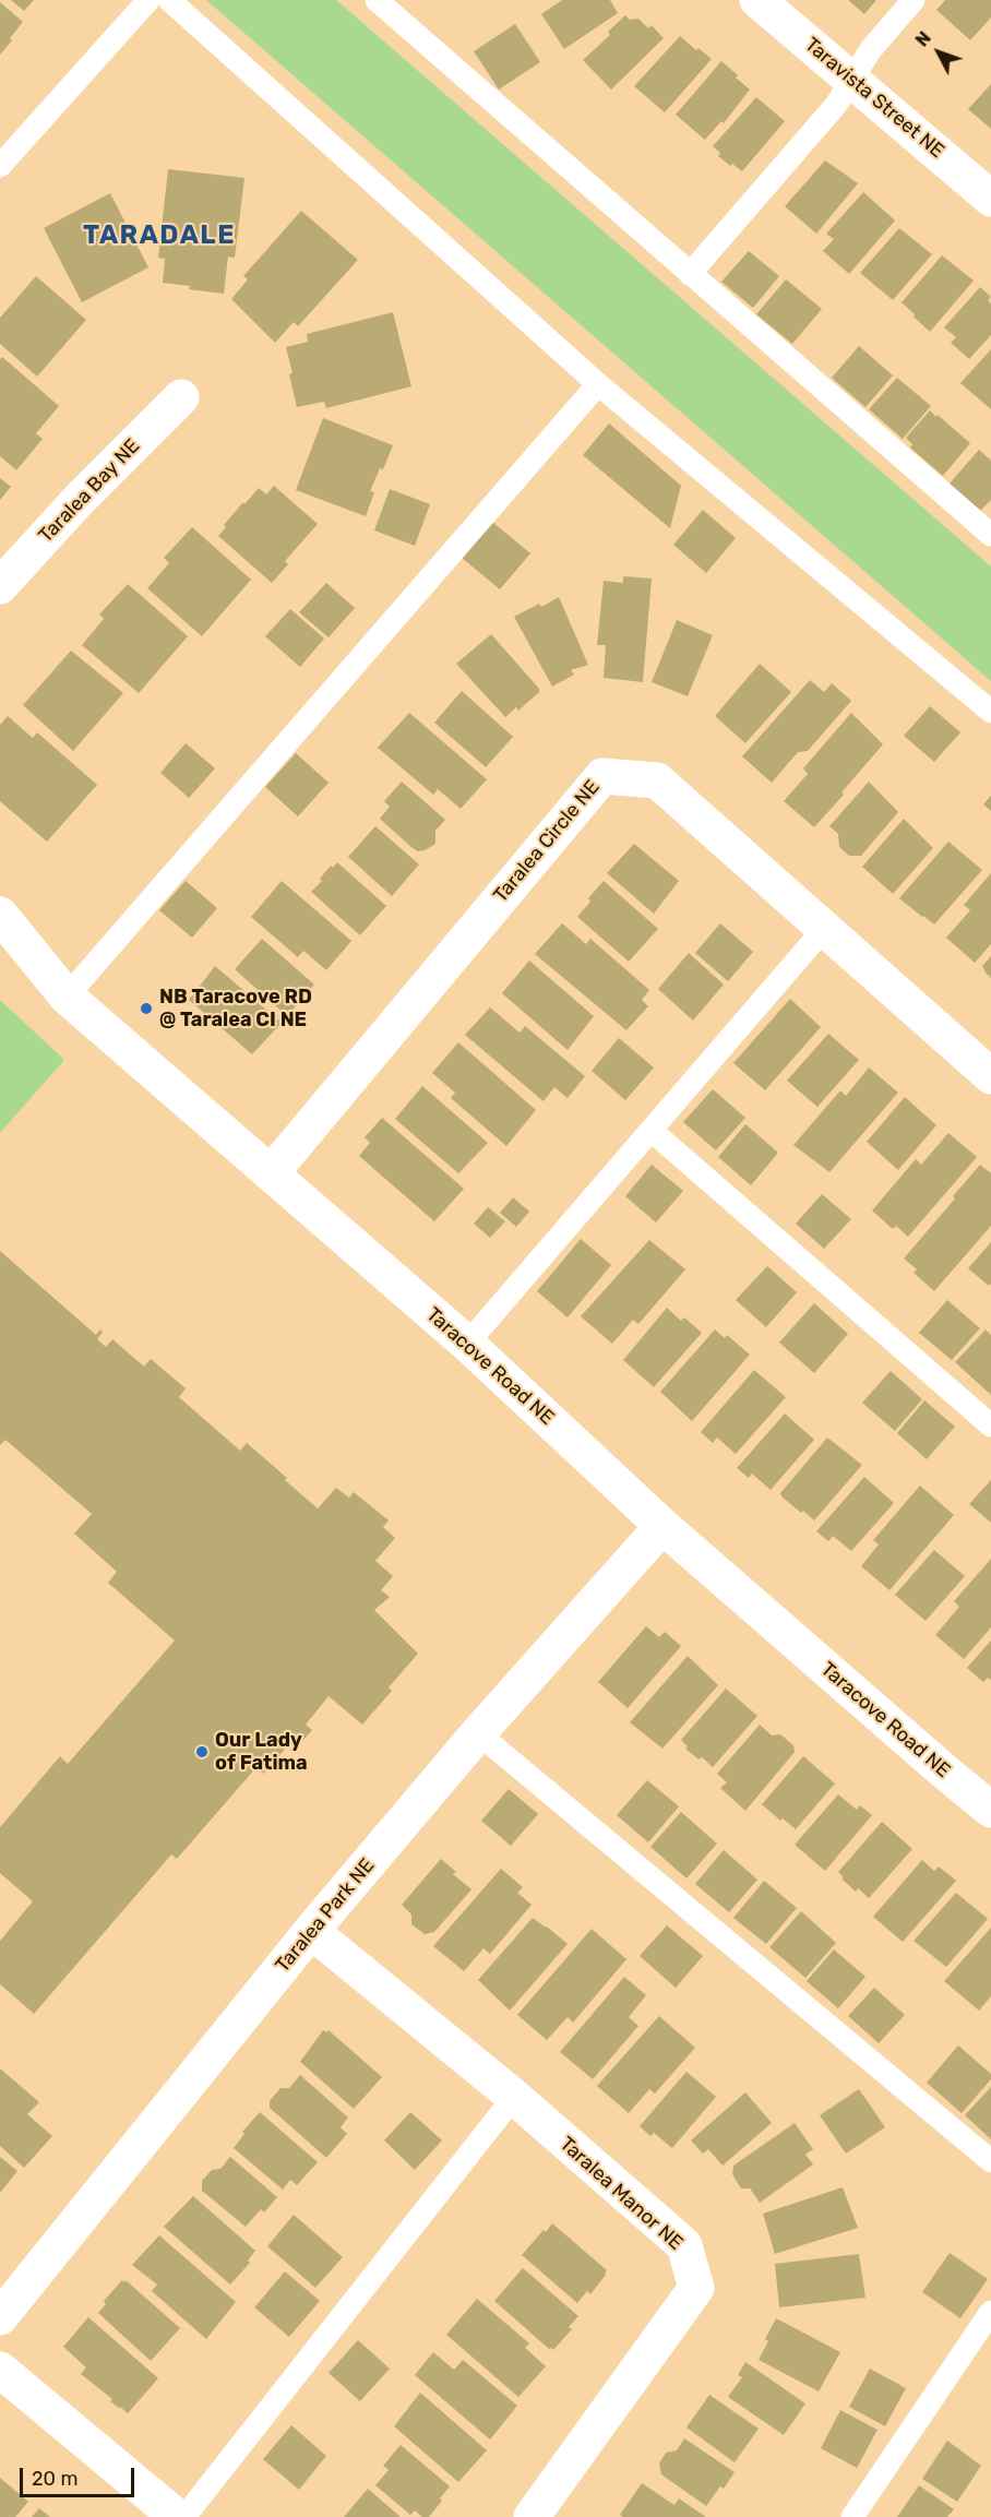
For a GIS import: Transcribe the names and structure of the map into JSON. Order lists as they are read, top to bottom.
{
  "streets": {
    "street": [
      "Taravista Street NE",
      "Taralea Bay NE",
      "Taralea Circle NE",
      "Taracove Road NE",
      "Taralea Park NE",
      "Taralea Manor NE"
    ]
  },
  "crossings": [
    ["Taralea Circle NE", "Taracove Road NE"],
    ["Taracove Road NE", "Taralea Park NE"],
    ["Taralea Park NE", "Taralea Manor NE"]
  ],
  "districts": ["TARADALE"],
  "places": ["NB Taracove RD @ Taralea CI NE", "Our Lady of Fatima"],
  "scale_bar": "20 m",
  "north": "top left"
}
